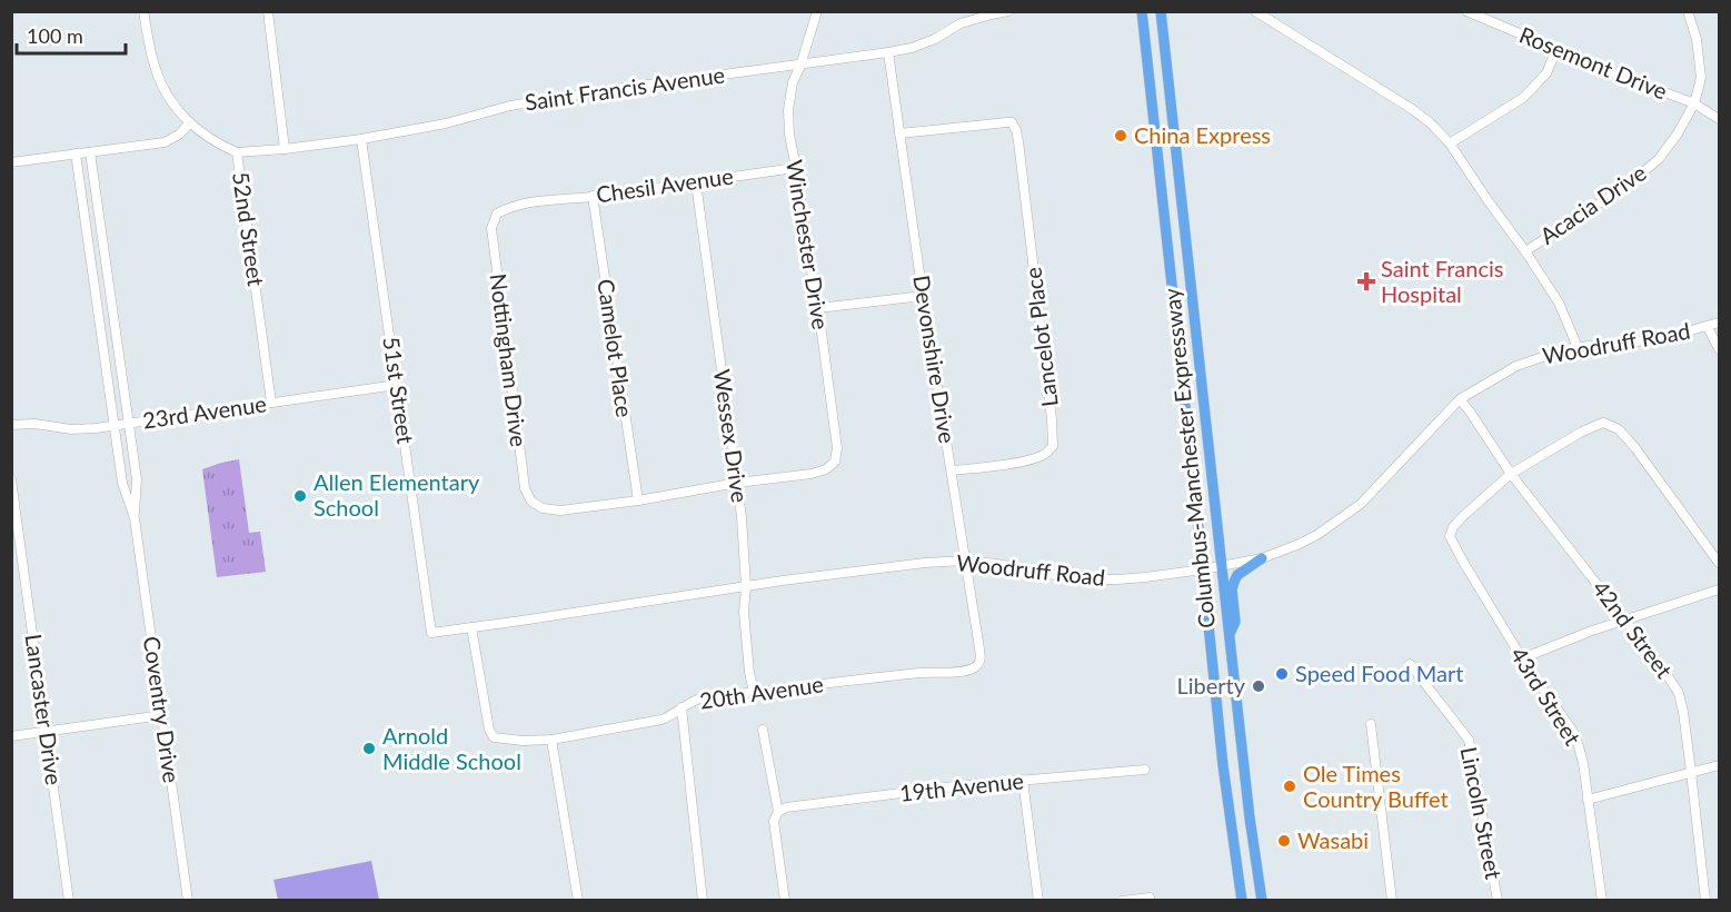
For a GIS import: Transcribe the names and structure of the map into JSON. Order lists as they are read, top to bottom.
{
  "streets": {
    "main road": ["Columbus-Manchester Expressway"],
    "street": [
      "Rosemont Drive",
      "Saint Francis Avenue",
      "Chesil Avenue",
      "Acacia Drive",
      "52nd Street",
      "Winchester Drive",
      "Lancelot Place",
      "Woodruff Road",
      "Camelot Place",
      "Devonshire Drive",
      "Nottingham Drive",
      "51st Street",
      "23rd Avenue",
      "Wessex Drive",
      "42nd Street",
      "20th Avenue",
      "43rd Street",
      "Lancaster Drive",
      "Coventry Drive",
      "19th Avenue",
      "Lincoln Street"
    ]
  },
  "crossings": [
    ["Rosemont Drive", "Acacia Drive"],
    ["Saint Francis Avenue", "52nd Street"],
    ["Saint Francis Avenue", "Winchester Drive"],
    ["Saint Francis Avenue", "Devonshire Drive"],
    ["Saint Francis Avenue", "51st Street"],
    ["Chesil Avenue", "Winchester Drive"],
    ["Chesil Avenue", "Camelot Place"],
    ["Chesil Avenue", "Nottingham Drive"],
    ["Chesil Avenue", "Wessex Drive"],
    ["52nd Street", "23rd Avenue"],
    ["Winchester Drive", "Wessex Drive"],
    ["Lancelot Place", "Devonshire Drive"],
    ["Woodruff Road", "Devonshire Drive"],
    ["Woodruff Road", "51st Street"],
    ["Woodruff Road", "Wessex Drive"],
    ["Woodruff Road", "Columbus-Manchester Expressway"],
    ["Woodruff Road", "42nd Street"],
    ["Woodruff Road", "20th Avenue"],
    ["Camelot Place", "Nottingham Drive"],
    ["Devonshire Drive", "20th Avenue"],
    ["51st Street", "23rd Avenue"],
    ["51st Street", "20th Avenue"],
    ["23rd Avenue", "Coventry Drive"],
    ["Wessex Drive", "20th Avenue"],
    ["42nd Street", "43rd Street"]
  ],
  "places": {
    "other": [
      "China Express",
      "Allen Elementary School",
      "Speed Food Mart",
      "Liberty",
      "Arnold Middle School",
      "Ole Times Country Buffet",
      "Wasabi"
    ],
    "health": ["Saint Francis Hospital"]
  },
  "scale_bar": "100 m"
}
